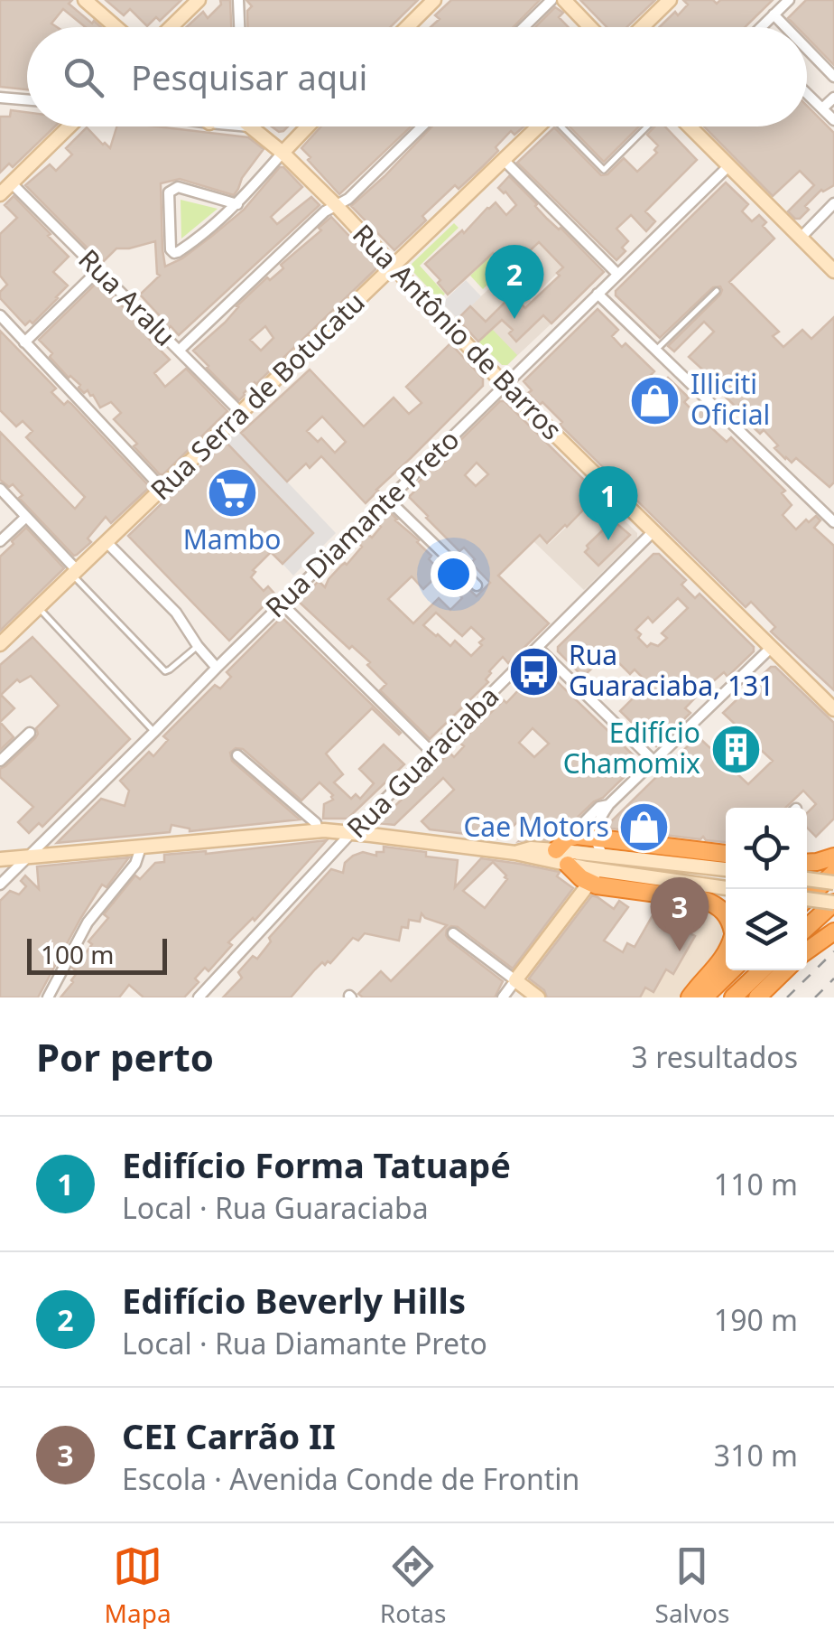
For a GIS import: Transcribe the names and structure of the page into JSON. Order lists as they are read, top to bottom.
{
  "streets": {
    "main road": ["Rua Antônio de Barros", "Rua Serra de Botucatu"],
    "street": ["Rua Aralu", "Rua Diamante Preto", "Rua Guaraciaba"]
  },
  "crossings": [
    ["Rua Aralu", "Rua Serra de Botucatu"],
    ["Rua Antônio de Barros", "Rua Serra de Botucatu"],
    ["Rua Antônio de Barros", "Rua Diamante Preto"],
    ["Rua Antônio de Barros", "Rua Guaraciaba"]
  ],
  "places": {
    "shop": ["Illiciti Oficial", "Cae Motors"],
    "supermarket": ["Mambo"],
    "bus stop": ["Rua Guaraciaba, 131"],
    "building": ["Edifício Chamomix"]
  },
  "scale_bar": "100 m",
  "page": {
    "search": "Pesquisar aqui",
    "pins": ["2", "1", "3"],
    "scale": "100 m",
    "heading": ["Por perto", "3 resultados"],
    "list": [
      {
        "mark": "1",
        "name": "Edifício Forma Tatuapé",
        "note": "Local · Rua Guaraciaba",
        "value": "110 m"
      },
      {
        "mark": "2",
        "name": "Edifício Beverly Hills",
        "note": "Local · Rua Diamante Preto",
        "value": "190 m"
      },
      {
        "mark": "3",
        "name": "CEI Carrão II",
        "note": "Escola · Avenida Conde de Frontin",
        "value": "310 m"
      }
    ],
    "nav": ["Mapa", "Rotas", "Salvos"]
  }
}
